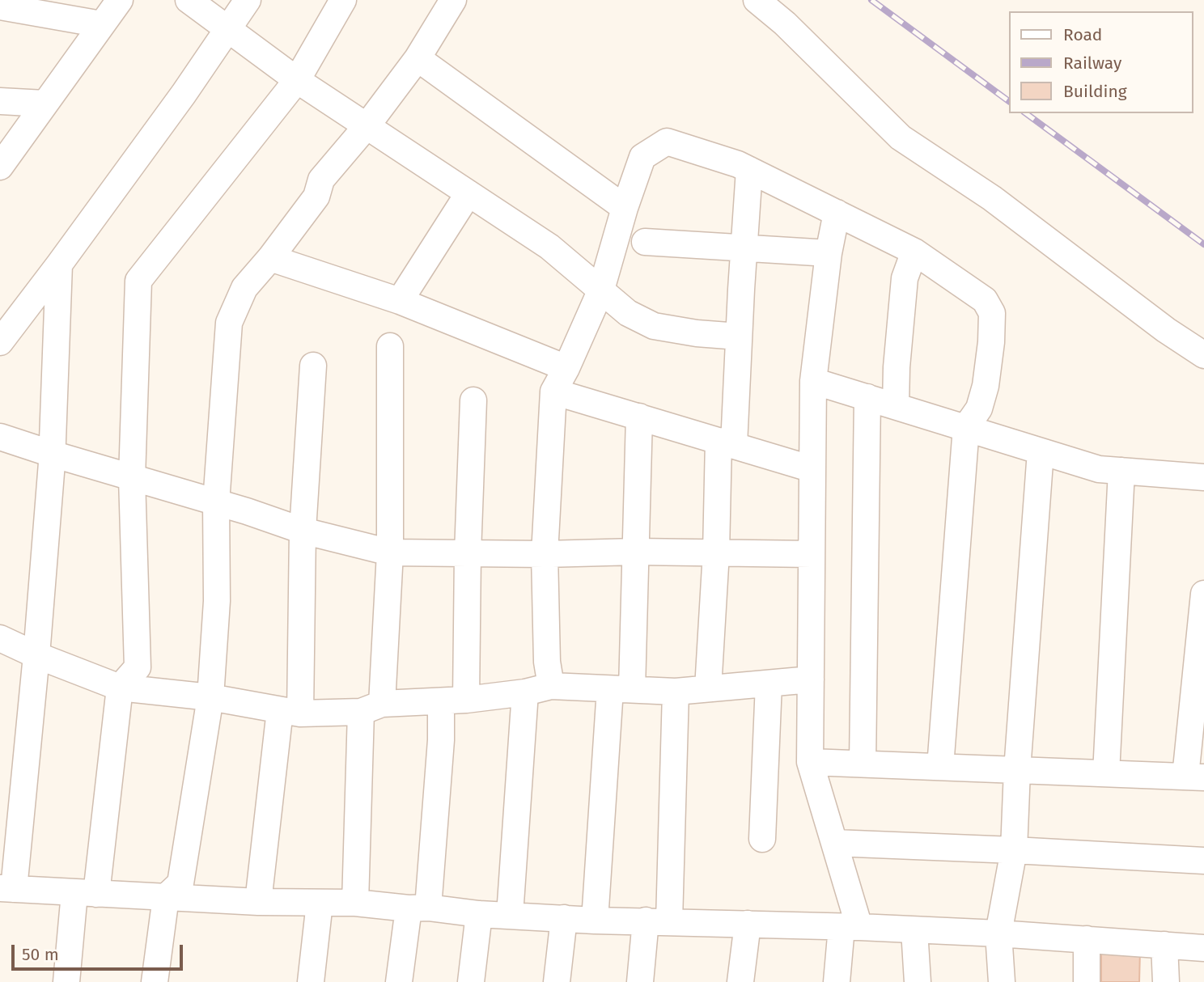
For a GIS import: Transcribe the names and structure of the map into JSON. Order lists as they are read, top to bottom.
{
  "legend": ["Road", "Railway", "Building"],
  "scale_bar": "50 m"
}
